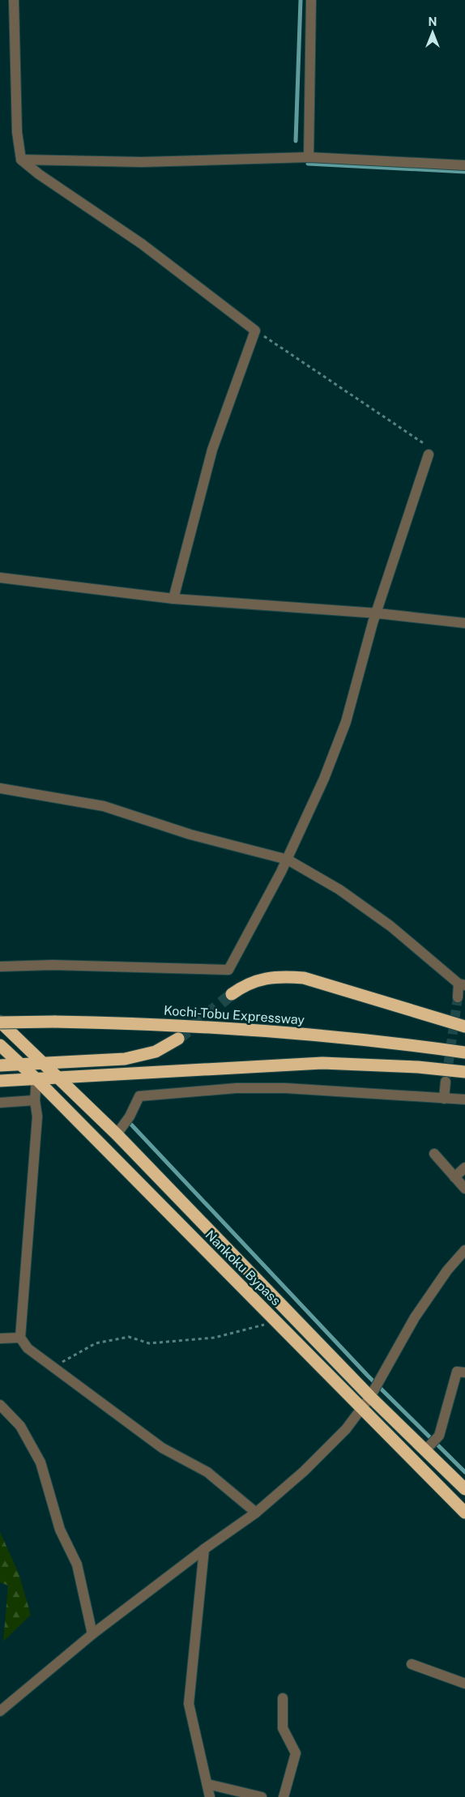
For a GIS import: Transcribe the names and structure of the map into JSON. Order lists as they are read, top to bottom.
{
  "streets": {
    "highway": ["Kochi-Tobu Expressway", "Nankoku Bypass"]
  },
  "crossings": [
    ["Kochi-Tobu Expressway", "Nankoku Bypass"]
  ],
  "north": "top"
}
